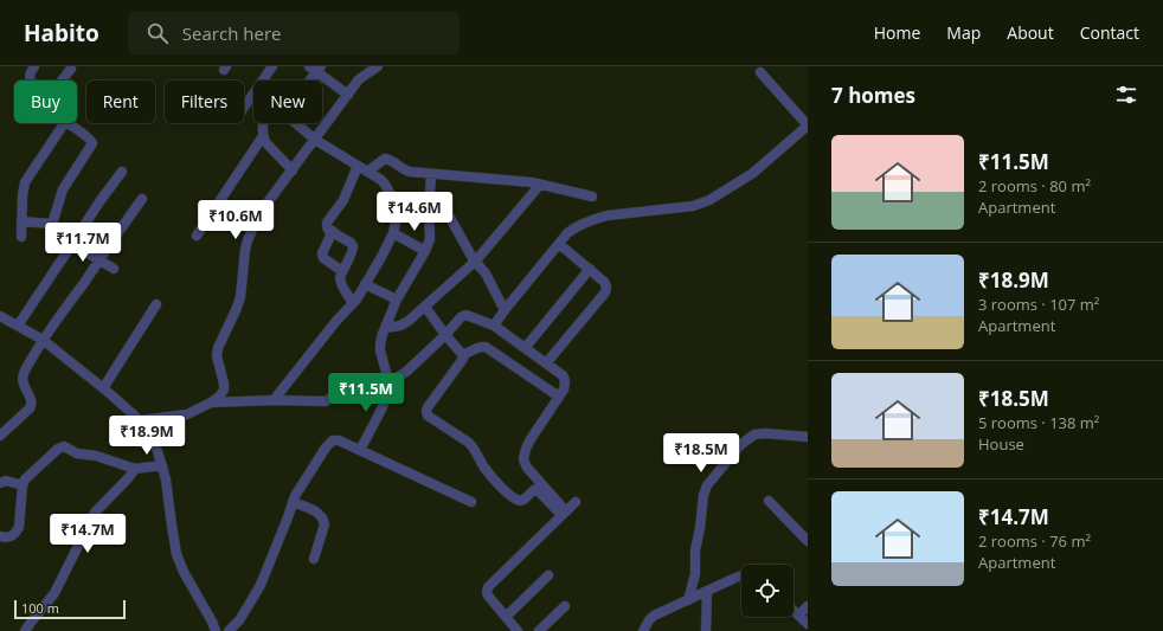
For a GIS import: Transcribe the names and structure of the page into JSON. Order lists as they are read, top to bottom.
{
  "scale_bar": "100 m",
  "page": {
    "header": "Habito",
    "search": "Search here",
    "nav": [
      "Home",
      "Map",
      "About",
      "Contact"
    ],
    "heading": "7 homes",
    "chip": [
      "Buy",
      "Rent",
      "Filters",
      "New"
    ],
    "list": [
      {
        "name": "₹11.5M",
        "note": "2 rooms · 80 m² · Apartment"
      },
      {
        "name": "₹18.9M",
        "note": "3 rooms · 107 m² · Apartment"
      },
      {
        "name": "₹18.5M",
        "note": "5 rooms · 138 m² · House"
      },
      {
        "name": "₹14.7M",
        "note": "2 rooms · 76 m² · Apartment"
      }
    ],
    "price": [
      "₹14.6M",
      "₹10.6M",
      "₹11.7M",
      "₹11.5M",
      "₹18.9M",
      "₹18.5M",
      "₹14.7M"
    ],
    "scale": "100 m"
  }
}
